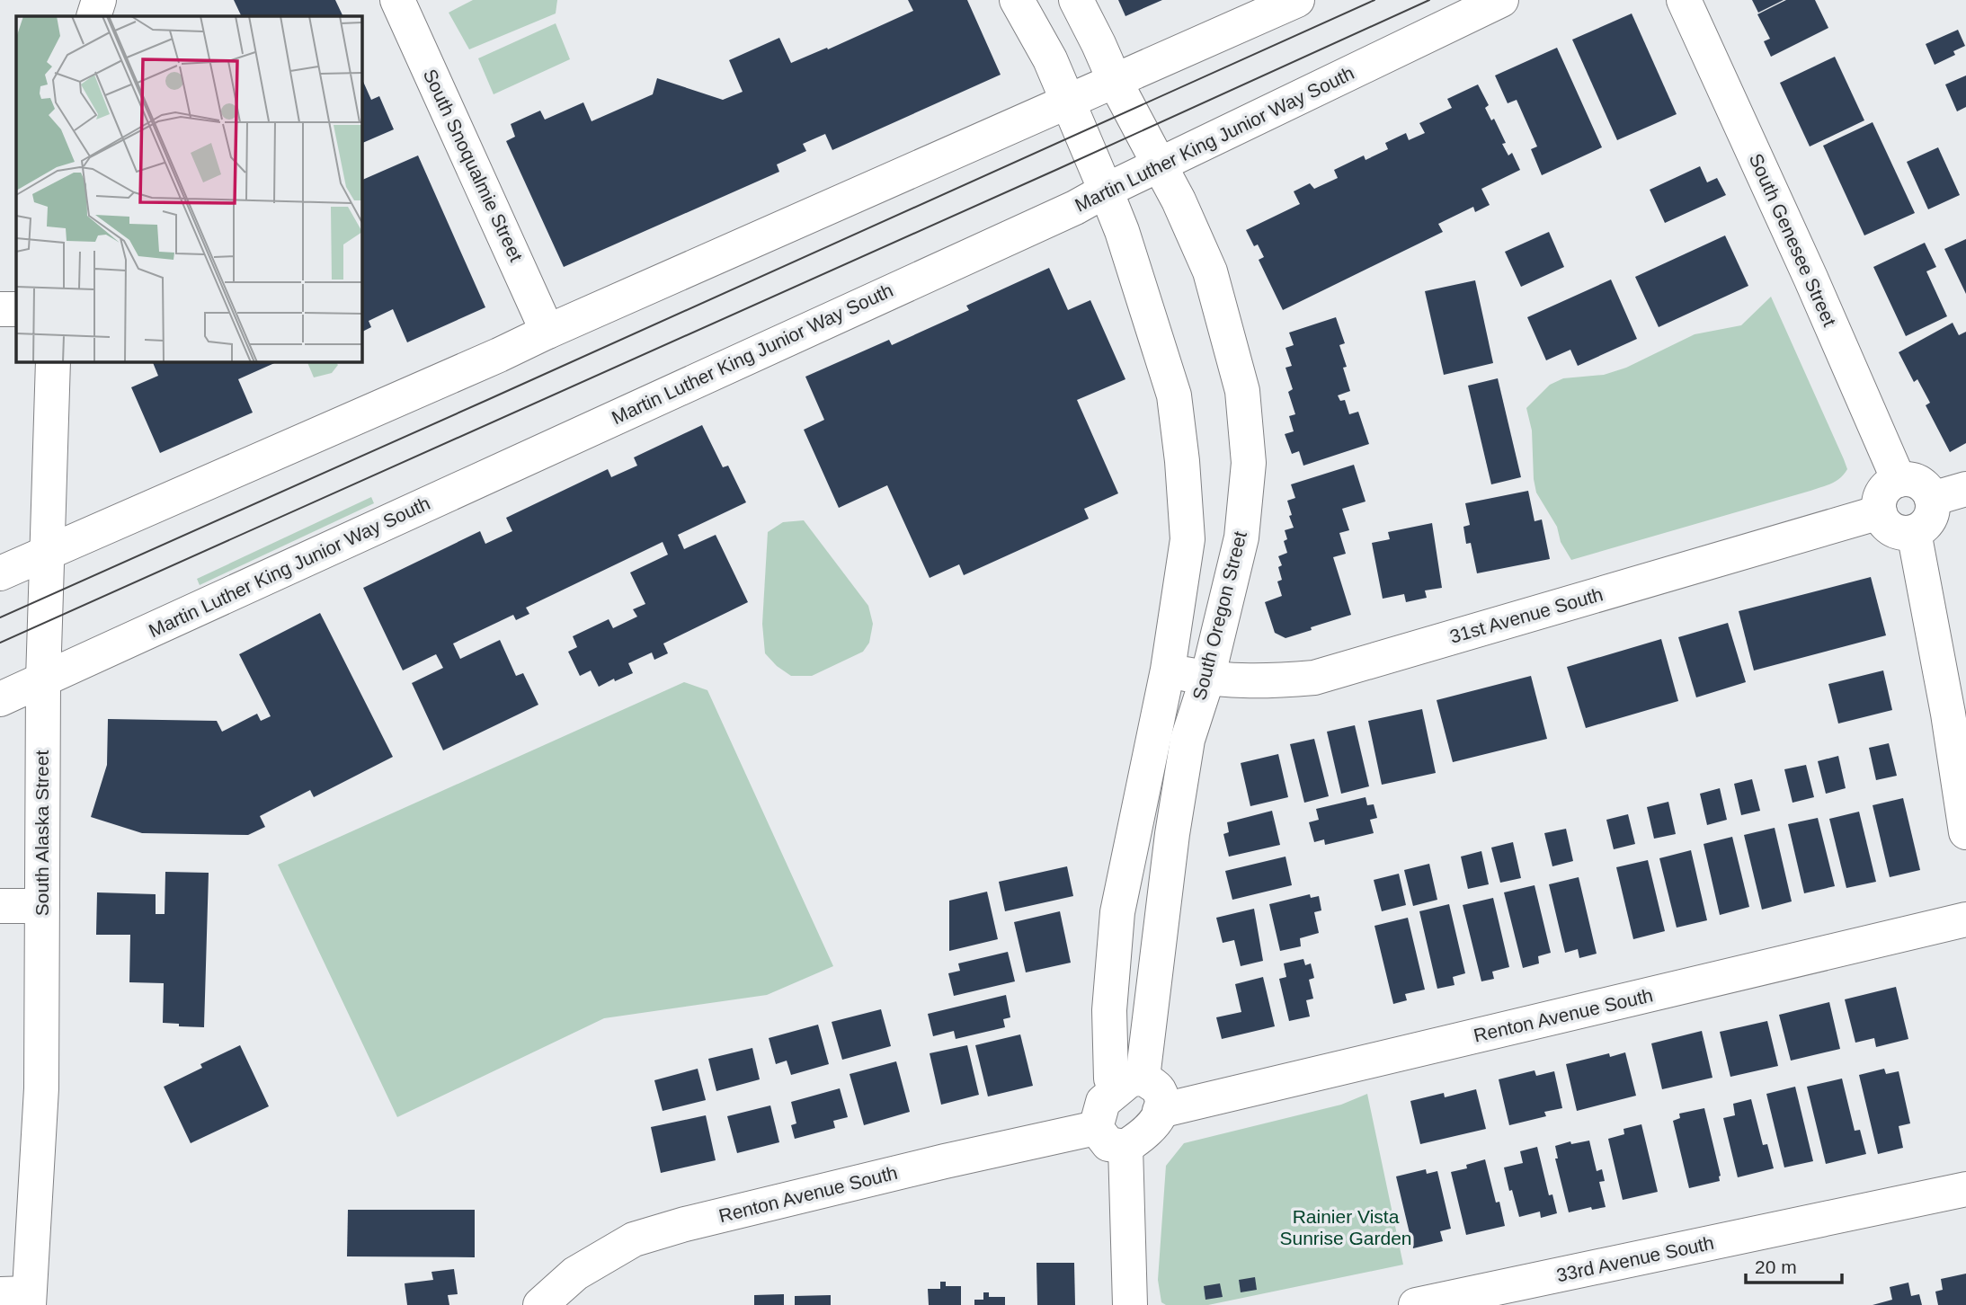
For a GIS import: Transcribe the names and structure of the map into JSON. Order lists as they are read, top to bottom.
{
  "streets": {
    "street": [
      "Martin Luther King Junior Way South",
      "South Snoqualmie Street",
      "South Genesee Street",
      "South Oregon Street",
      "31st Avenue South",
      "South Alaska Street",
      "Renton Avenue South",
      "33rd Avenue South"
    ]
  },
  "crossings": [
    ["Martin Luther King Junior Way South", "South Oregon Street"],
    ["Martin Luther King Junior Way South", "South Alaska Street"],
    ["South Genesee Street", "31st Avenue South"],
    ["South Oregon Street", "31st Avenue South"],
    ["South Oregon Street", "Renton Avenue South"]
  ],
  "parks": ["Rainier Vista Sunrise Garden"],
  "scale_bar": "20 m"
}
